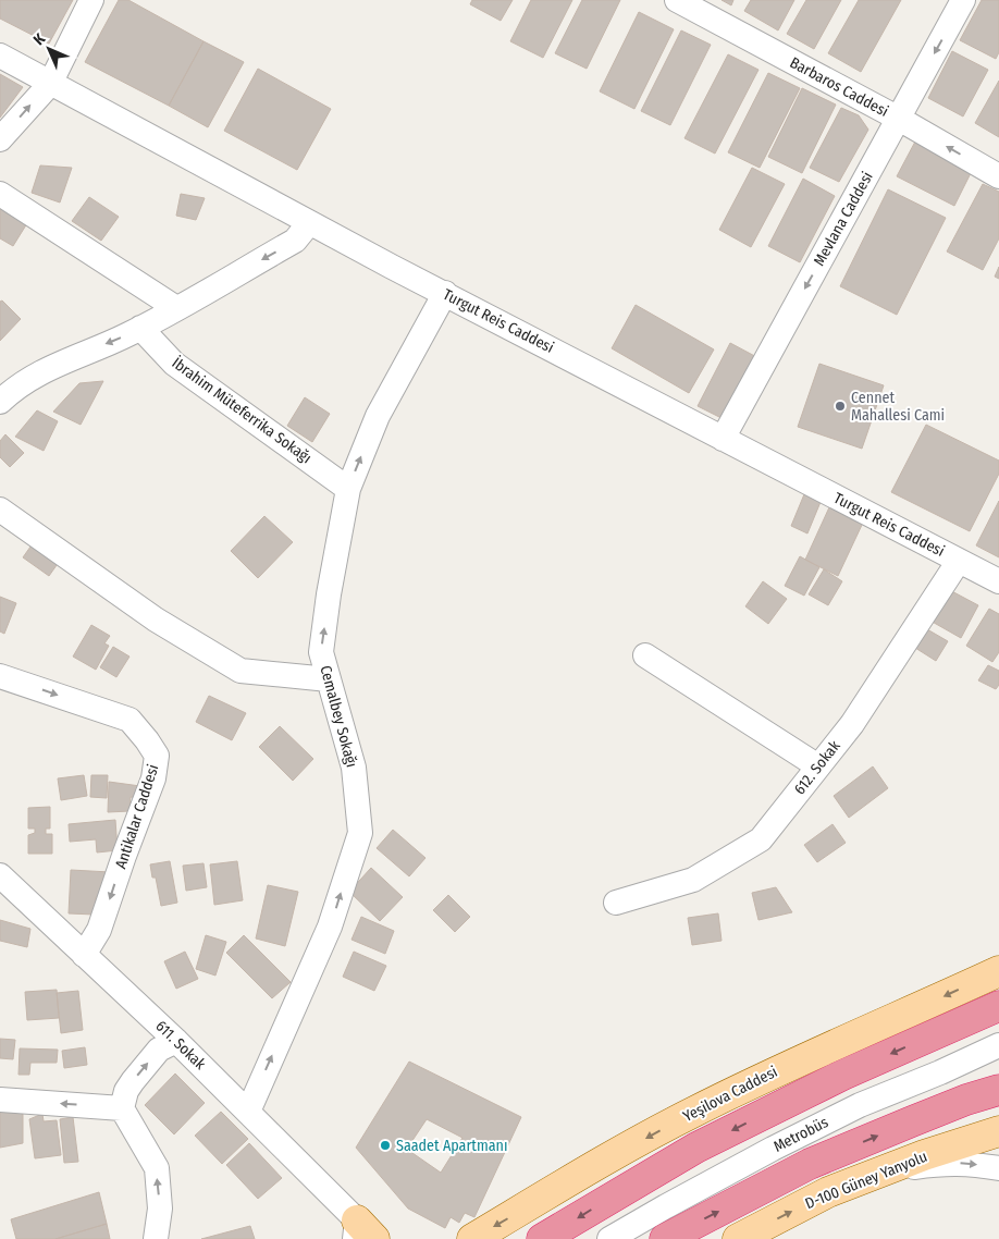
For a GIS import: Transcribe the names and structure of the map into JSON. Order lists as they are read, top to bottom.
{
  "streets": {
    "main road": ["Yeşilova Caddesi", "D-100 Güney Yanyolu"],
    "street": [
      "Barbaros Caddesi",
      "Mevlana Caddesi",
      "Turgut Reis Caddesi",
      "İbrahim Müteferrika Sokağı",
      "Cemalbey Sokağı",
      "612. Sokak",
      "Antikalar Caddesi",
      "611. Sokak",
      "Metrobüs"
    ]
  },
  "crossings": [
    ["Barbaros Caddesi", "Mevlana Caddesi"],
    ["Mevlana Caddesi", "Turgut Reis Caddesi"],
    ["Turgut Reis Caddesi", "Cemalbey Sokağı"],
    ["Turgut Reis Caddesi", "612. Sokak"],
    ["İbrahim Müteferrika Sokağı", "Cemalbey Sokağı"],
    ["Cemalbey Sokağı", "611. Sokak"],
    ["Antikalar Caddesi", "611. Sokak"]
  ],
  "one_way": [
    "Mevlana Caddesi",
    "Cemalbey Sokağı",
    "Yeşilova Caddesi",
    "D-100 Güney Yanyolu"
  ],
  "places": ["Cennet Mahallesi Cami", "Saadet Apartmanı"],
  "north": "top left"
}
